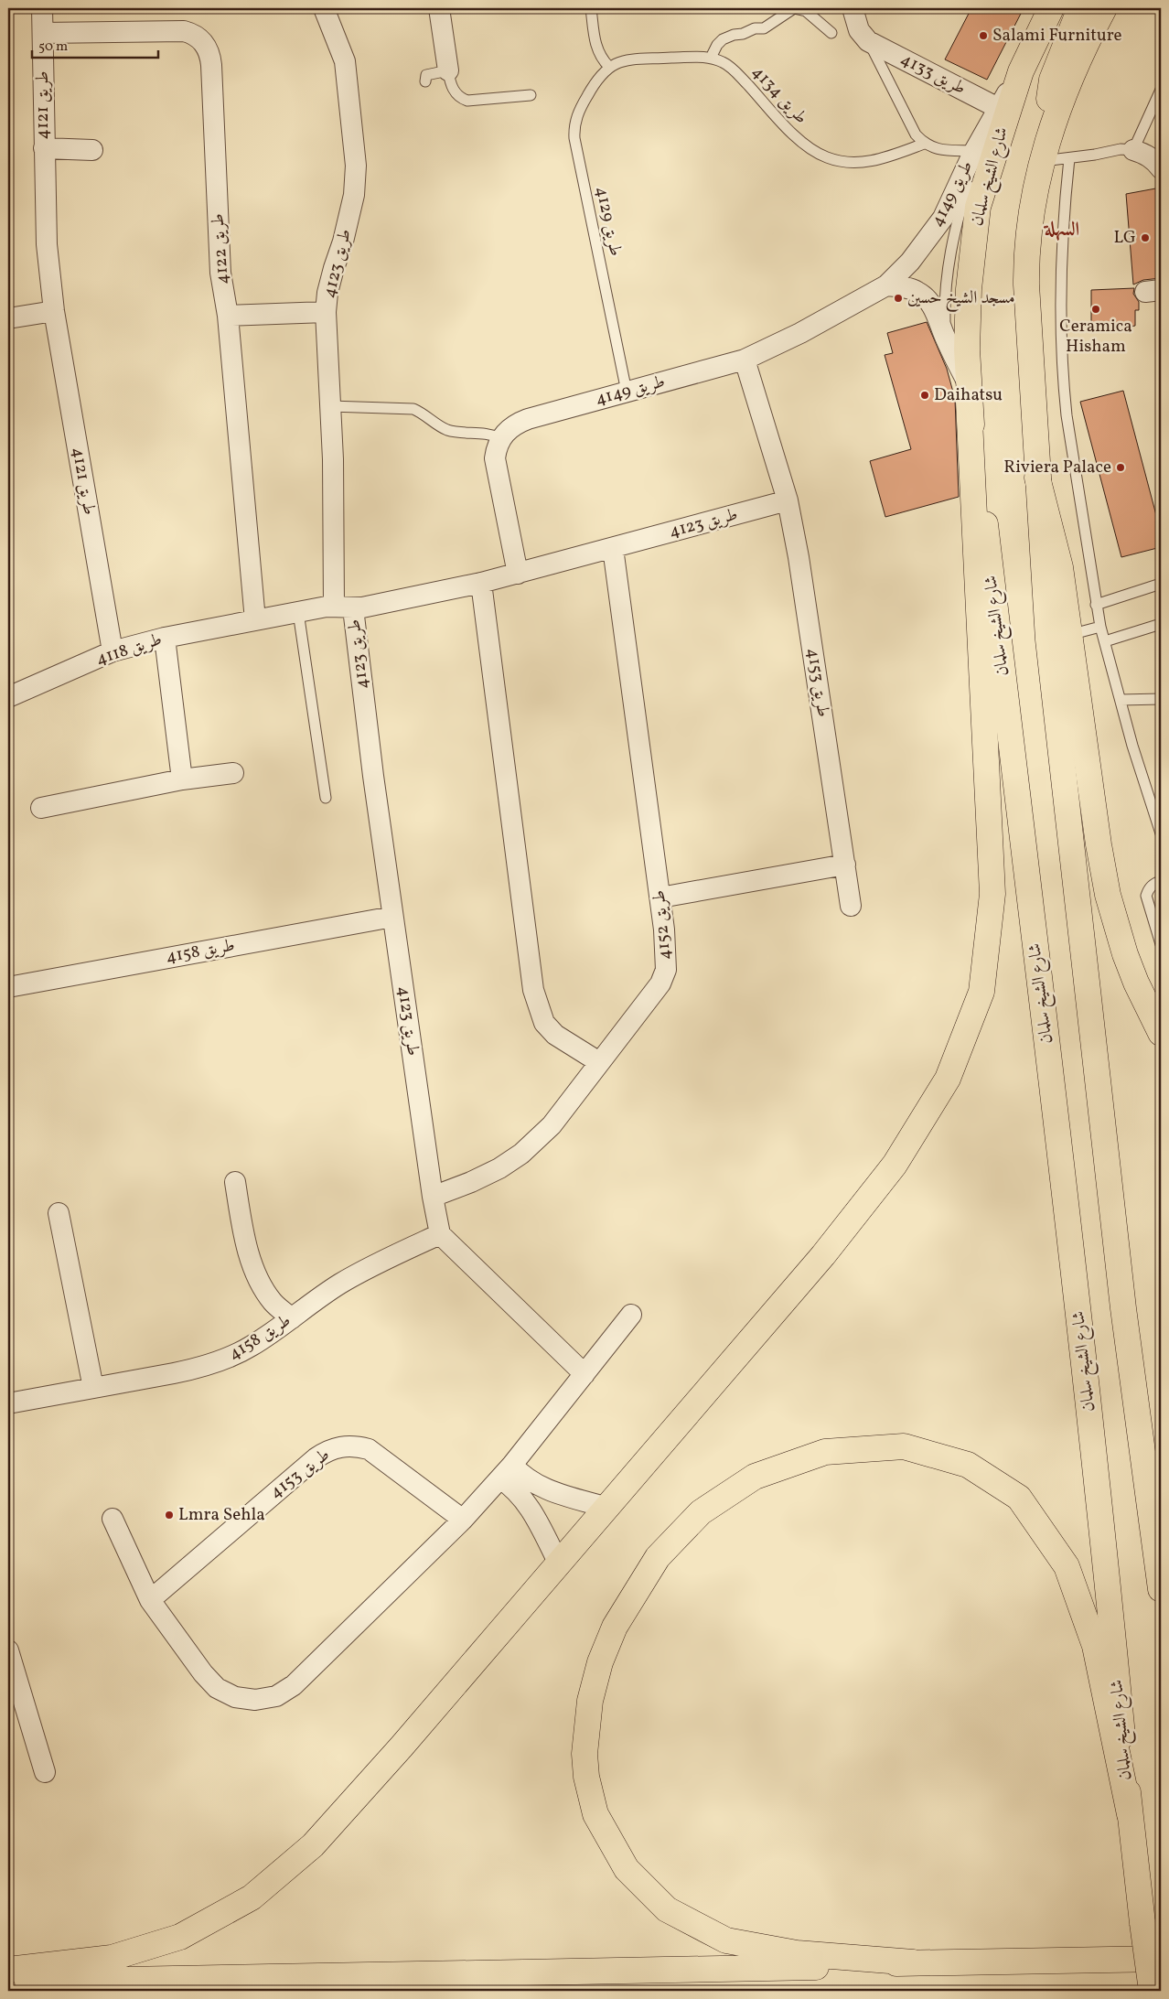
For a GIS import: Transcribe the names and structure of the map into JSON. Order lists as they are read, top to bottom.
{
  "streets": {
    "main road": ["شارع الشيخ سلمان"],
    "street": [
      "طريق 4133",
      "طريق 4121",
      "طريق 4149",
      "طريق 4122",
      "طريق 4123",
      "طريق 4118",
      "طريق 4153",
      "طريق 4152",
      "طريق 4158"
    ],
    "lane": ["طريق 4134", "طريق 4129"]
  },
  "crossings": [
    ["طريق 4133", "طريق 4149"],
    ["طريق 4134", "طريق 4129"],
    ["طريق 4121", "طريق 4122"],
    ["طريق 4121", "طريق 4118"],
    ["شارع الشيخ سلمان", "طريق 4149"],
    ["طريق 4149", "طريق 4129"],
    ["طريق 4149", "طريق 4153"],
    ["طريق 4122", "طريق 4123"],
    ["طريق 4122", "طريق 4118"],
    ["طريق 4123", "طريق 4118"],
    ["طريق 4123", "طريق 4153"],
    ["طريق 4123", "طريق 4152"],
    ["طريق 4123", "طريق 4158"]
  ],
  "districts": ["السهلة"],
  "places": [
    "Salami Furniture",
    "LG",
    "مسجد الشيخ حسين",
    "Ceramica Hisham",
    "Daihatsu",
    "Riviera Palace",
    "Lmra Sehla"
  ],
  "scale_bar": "50 m"
}
